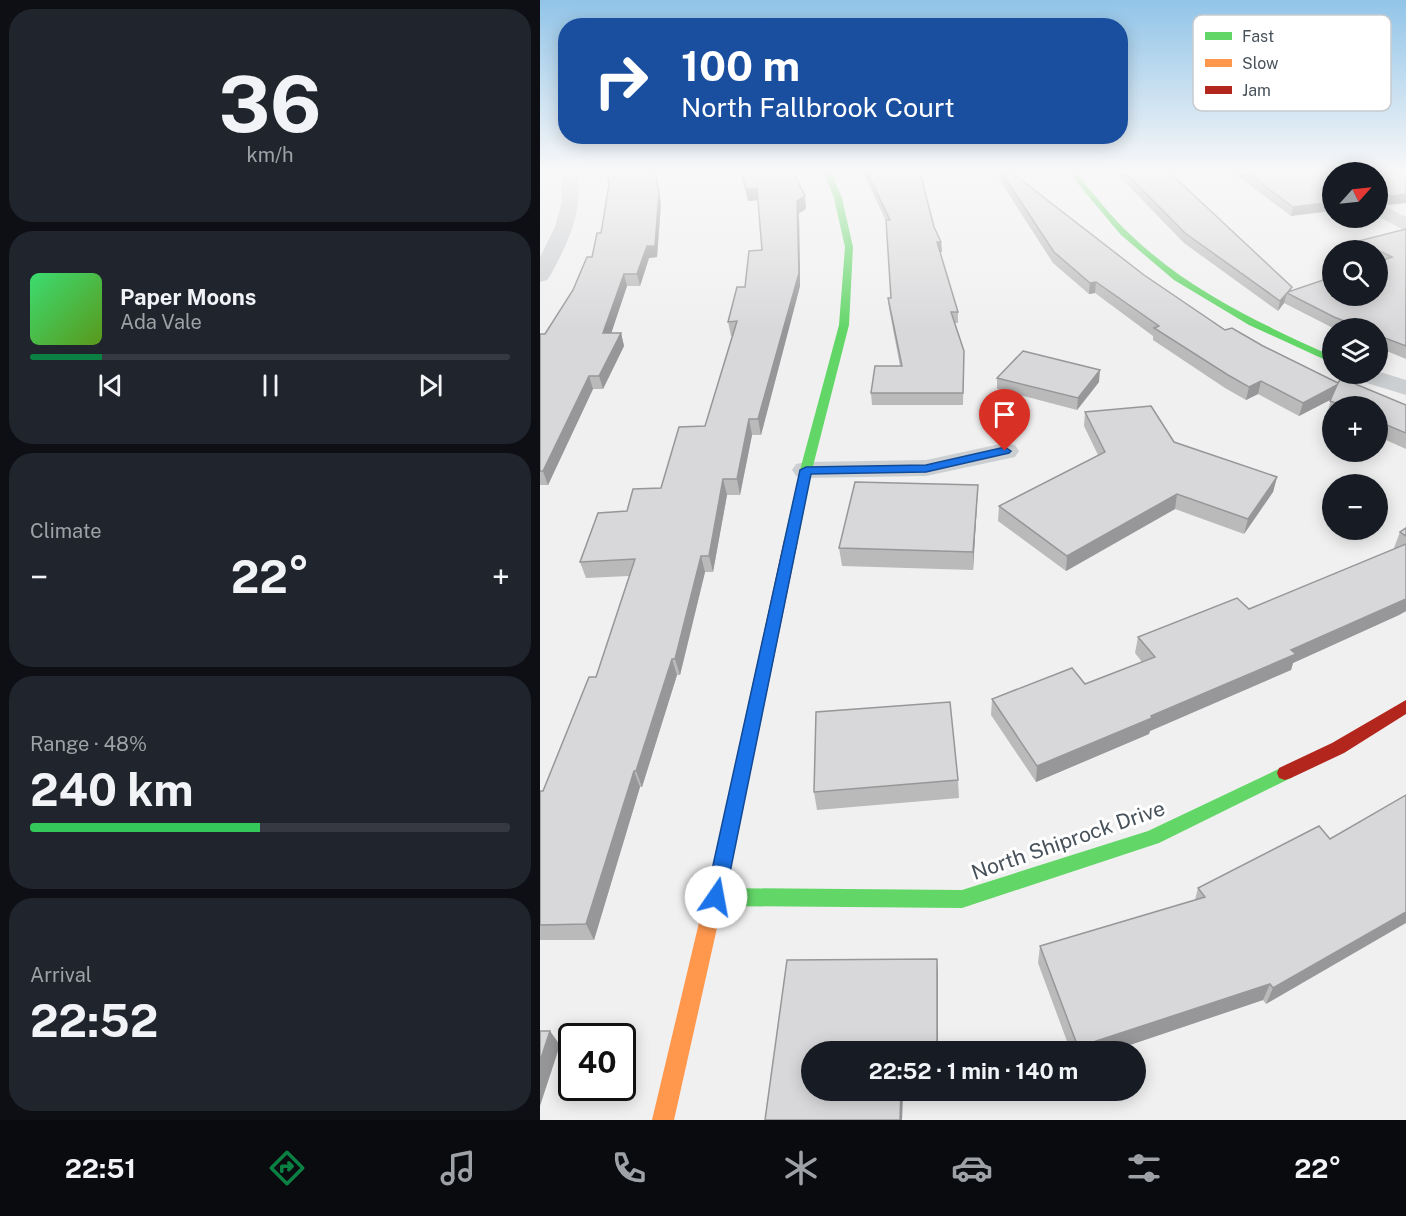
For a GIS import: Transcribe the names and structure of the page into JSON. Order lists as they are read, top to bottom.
{
  "streets": {
    "street": ["North Shiprock Drive"]
  },
  "legend": ["Fast", "Slow", "Jam"],
  "north": "top right",
  "page": {
    "tile": [
      ["36", "km/h"],
      "Climate",
      ["Range · 48%", "240 km"],
      ["Arrival", "22:52"]
    ],
    "turn": ["100 m", "North Fallbrook Court"],
    "map_buttons": ["+", "−"],
    "song": ["Paper Moons", "Ada Vale"],
    "heat": ["−", "22°", "+"],
    "limit": "40",
    "trip": "22:52 · 1 min · 140 m",
    "tabs": ["22:51", "22°"]
  }
}
